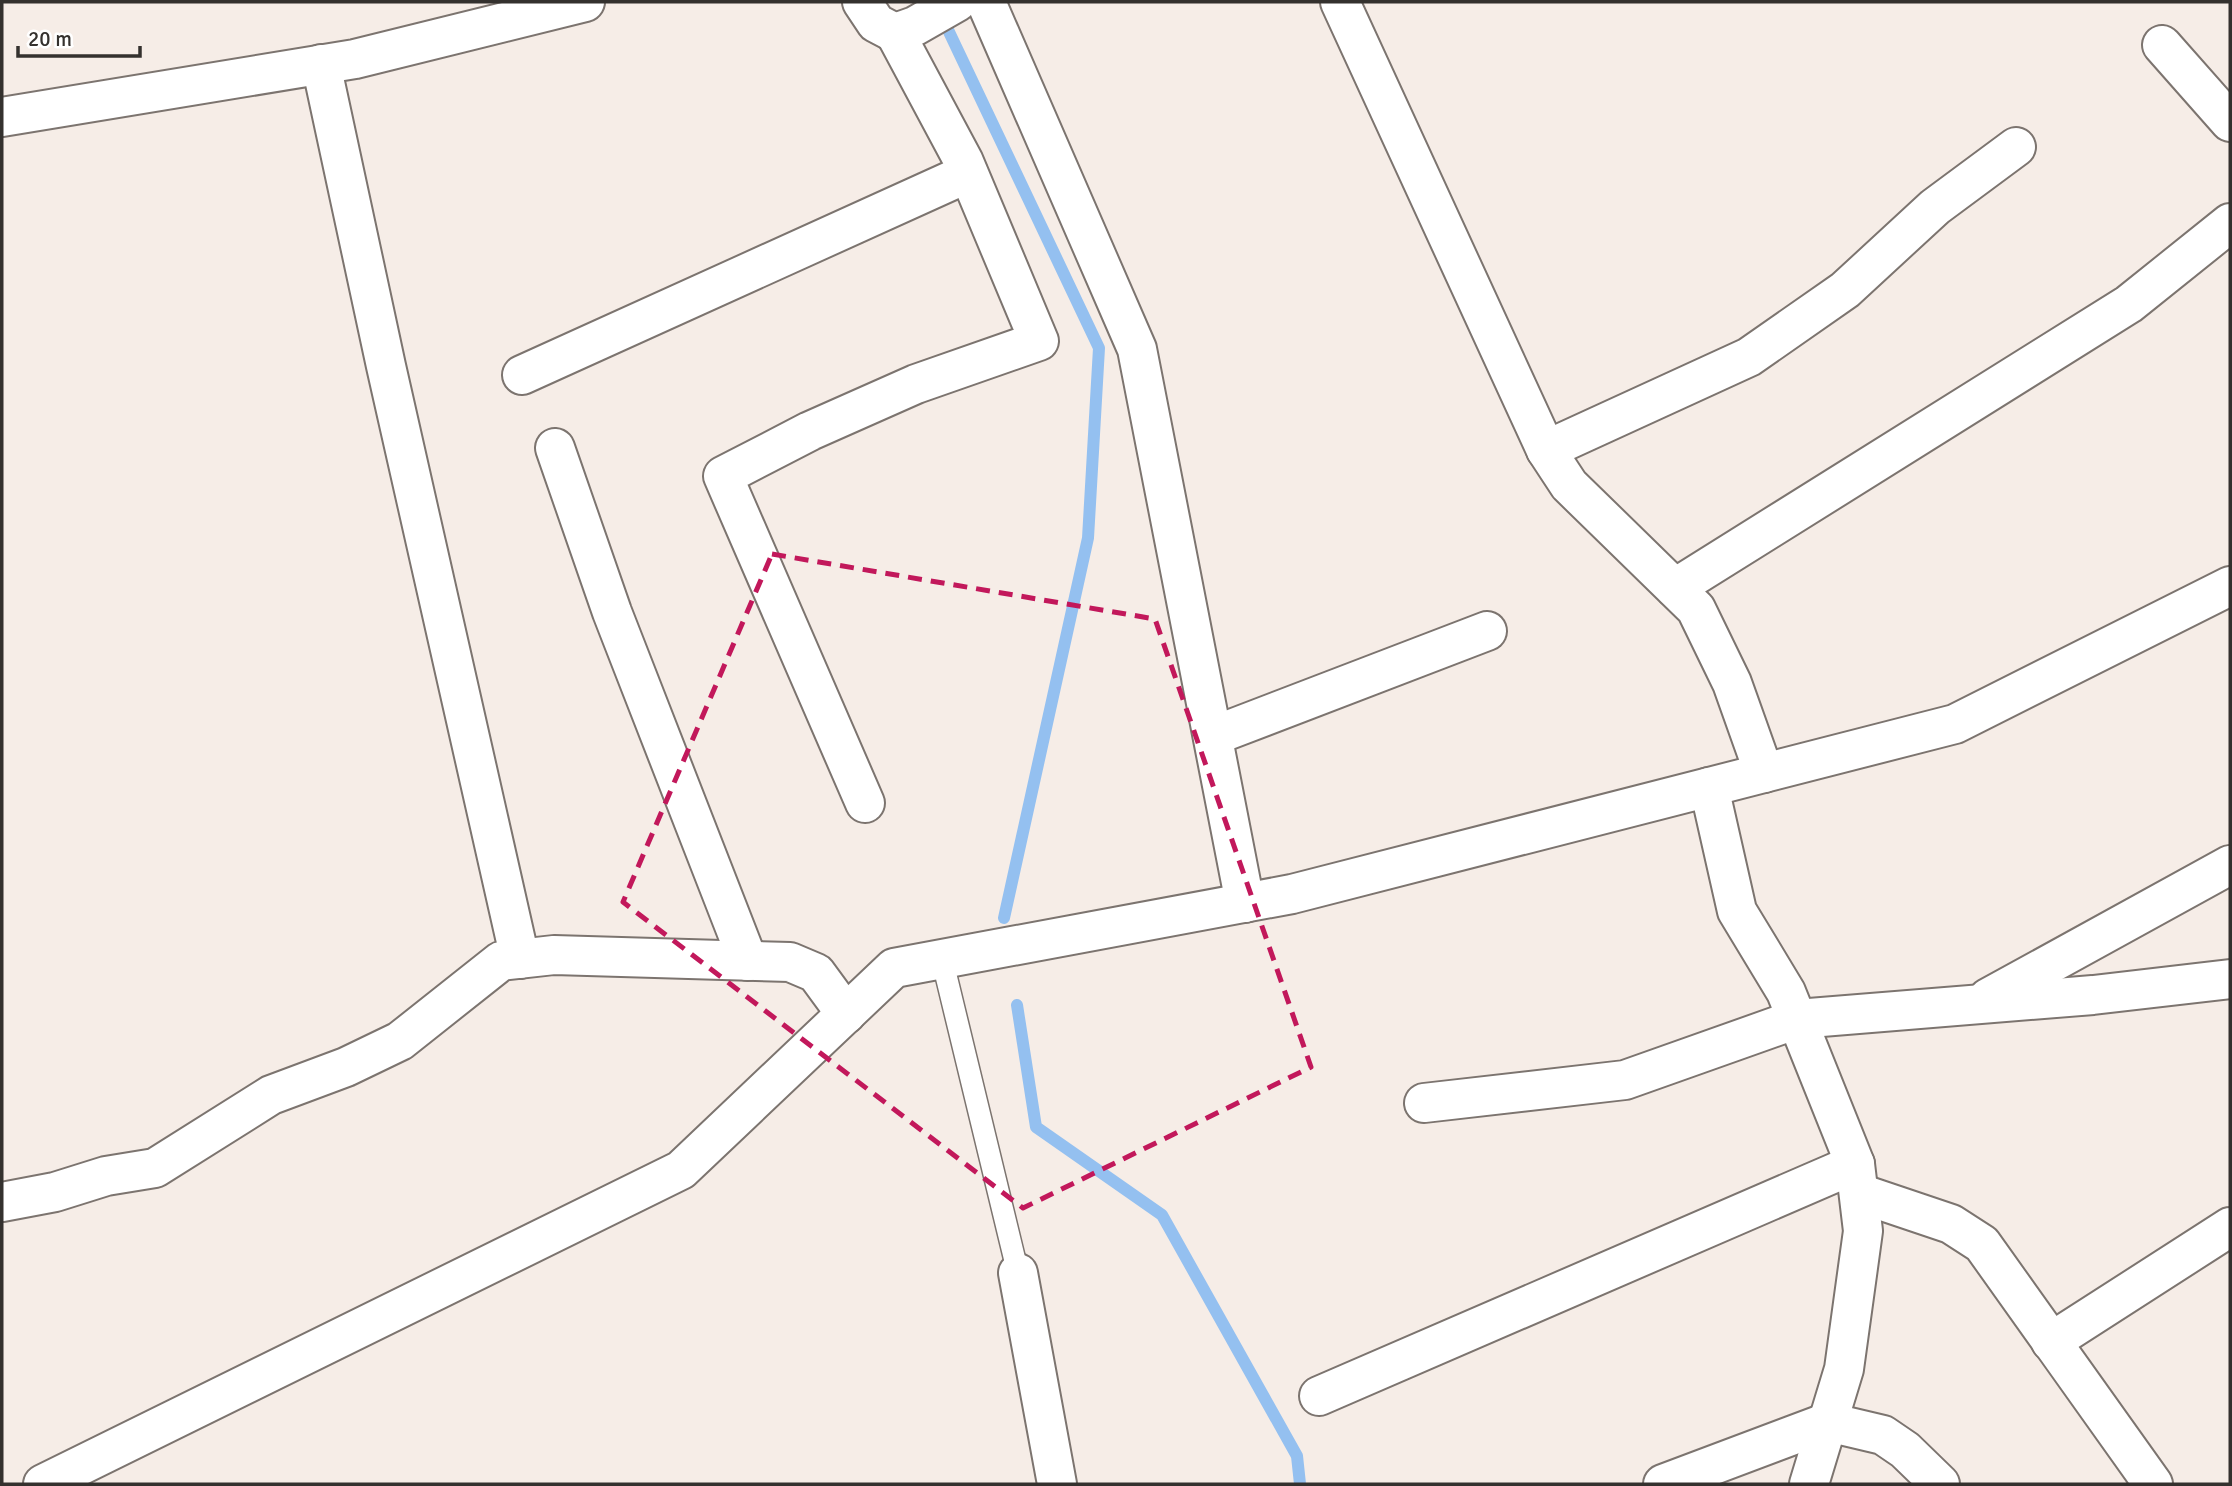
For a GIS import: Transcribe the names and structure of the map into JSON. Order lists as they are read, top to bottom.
{
  "scale_bar": "20 m"
}
